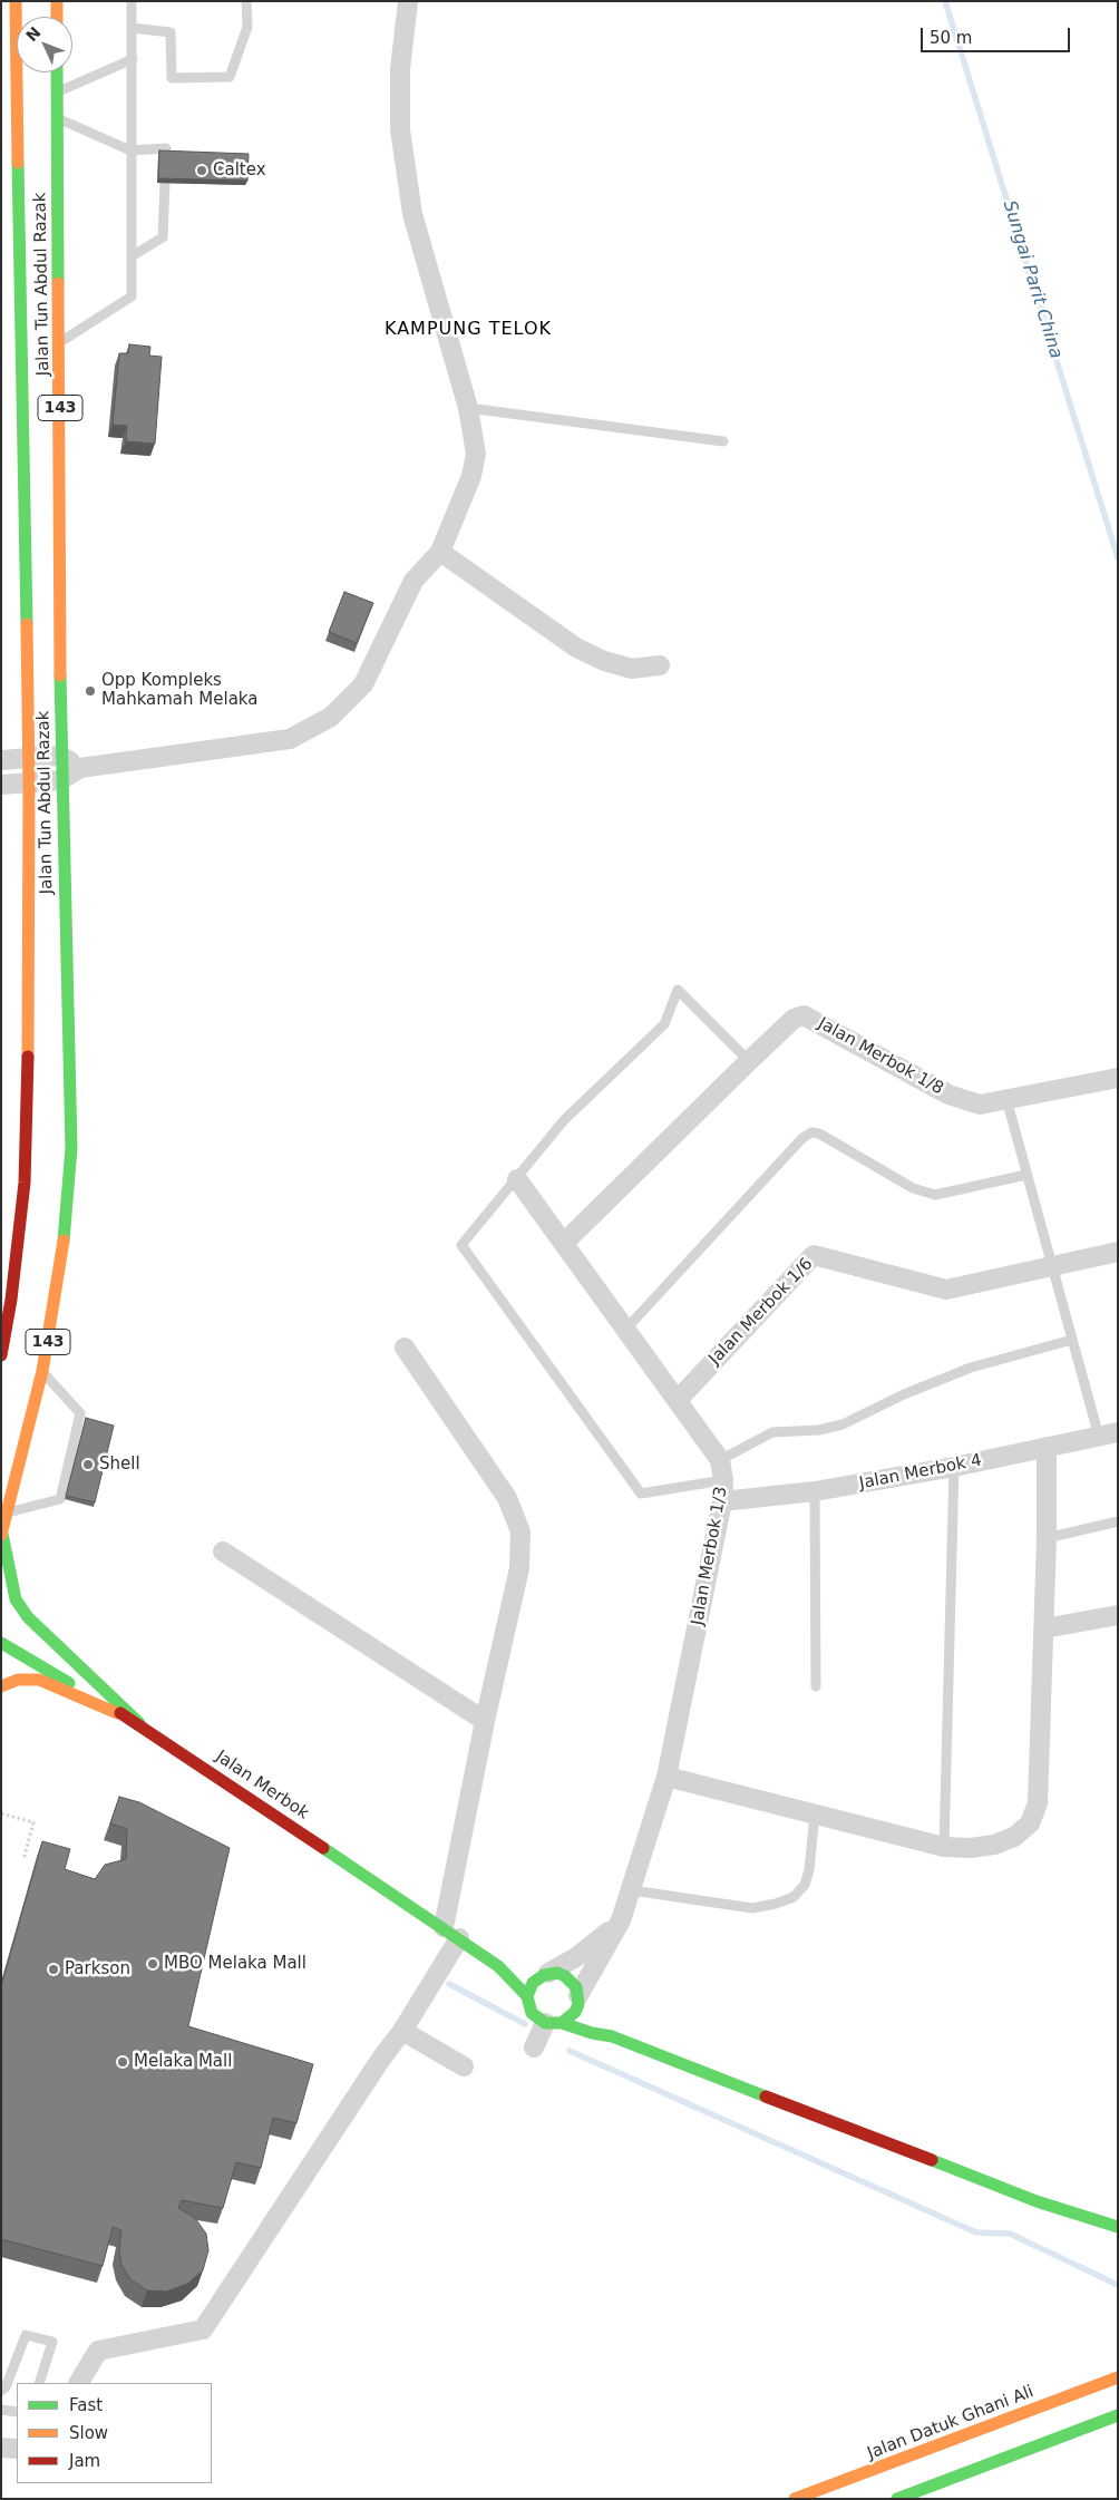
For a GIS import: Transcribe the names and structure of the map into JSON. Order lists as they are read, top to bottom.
{
  "streets": {
    "main road": [
      "Jalan Tun Abdul Razak",
      "143",
      "Jalan Merbok",
      "Jalan Datuk Ghani Ali"
    ],
    "street": [
      "Jalan Merbok 1/8",
      "Jalan Merbok 1/6",
      "Jalan Merbok 4",
      "Jalan Merbok 1/3"
    ]
  },
  "crossings": [
    ["Jalan Merbok 1/8", "Jalan Merbok 1/3"],
    ["Jalan Merbok 1/6", "Jalan Merbok 1/3"],
    ["Jalan Merbok 4", "Jalan Merbok 1/3"],
    ["Jalan Merbok 1/3", "Jalan Merbok"]
  ],
  "districts": ["KAMPUNG TELOK"],
  "water": ["Sungai Parit China"],
  "places": [
    "Caltex",
    "Opp Kompleks Mahkamah Melaka",
    "Shell",
    "MBO Melaka Mall",
    "Parkson",
    "Melaka Mall"
  ],
  "legend": ["Fast", "Slow", "Jam"],
  "scale_bar": "50 m",
  "north": "top left"
}
